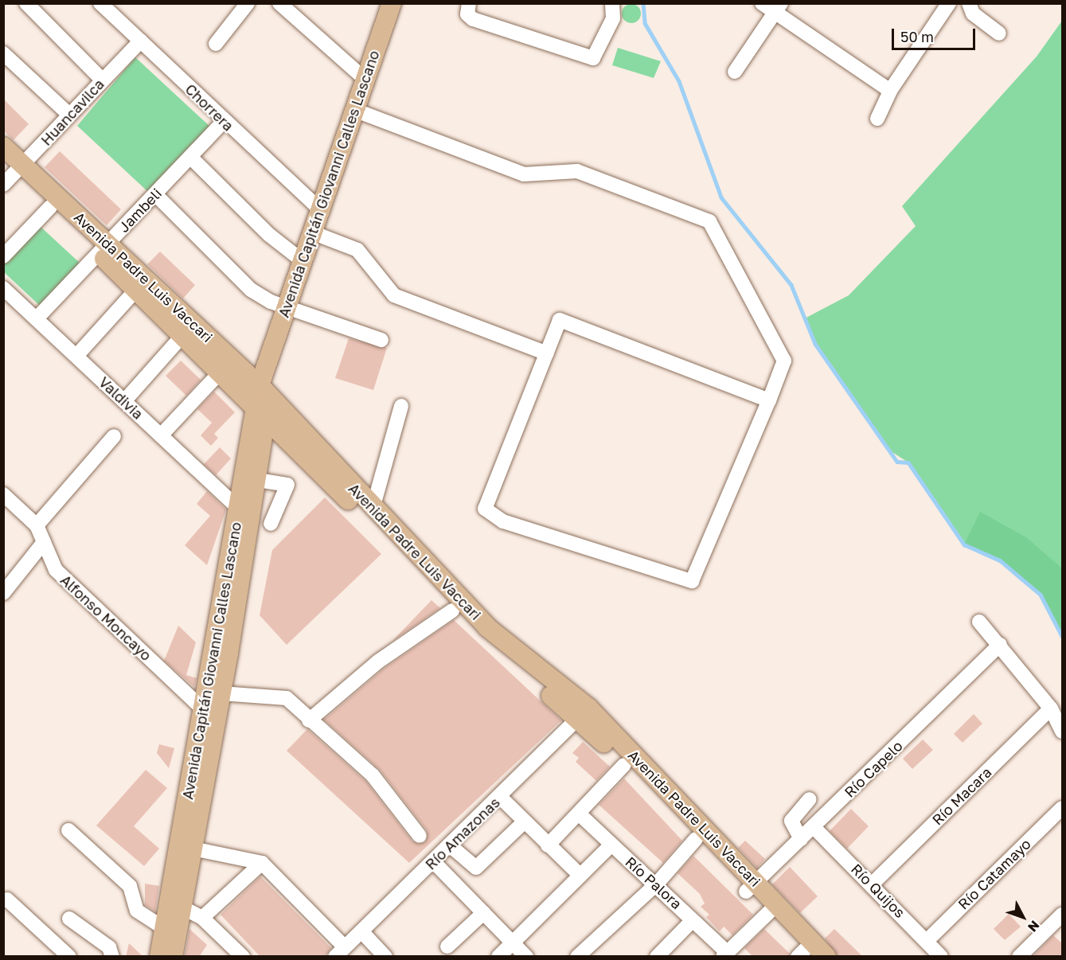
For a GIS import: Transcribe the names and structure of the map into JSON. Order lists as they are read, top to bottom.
{
  "streets": {
    "main road": ["Avenida Capitán Giovanni Calles Lascano", "Avenida Padre Luis Vaccari"],
    "street": [
      "Chorrera",
      "Huancavilca",
      "Jambeli",
      "Valdivia",
      "Alfonso Moncayo",
      "Río Capelo",
      "Río Macara",
      "Río Amazonas",
      "Río Catamayo",
      "Río Palora",
      "Río Quijos"
    ]
  },
  "crossings": [
    ["Chorrera", "Huancavilca"],
    ["Chorrera", "Avenida Capitán Giovanni Calles Lascano"],
    ["Chorrera", "Jambeli"],
    ["Huancavilca", "Avenida Padre Luis Vaccari"],
    ["Avenida Capitán Giovanni Calles Lascano", "Avenida Padre Luis Vaccari"],
    ["Avenida Capitán Giovanni Calles Lascano", "Valdivia"],
    ["Avenida Capitán Giovanni Calles Lascano", "Alfonso Moncayo"],
    ["Jambeli", "Avenida Padre Luis Vaccari"],
    ["Jambeli", "Valdivia"],
    ["Avenida Padre Luis Vaccari", "Río Capelo"],
    ["Avenida Padre Luis Vaccari", "Río Amazonas"],
    ["Río Capelo", "Río Quijos"],
    ["Río Macara", "Río Quijos"],
    ["Río Catamayo", "Río Quijos"]
  ],
  "scale_bar": "50 m",
  "north": "bottom right"
}
